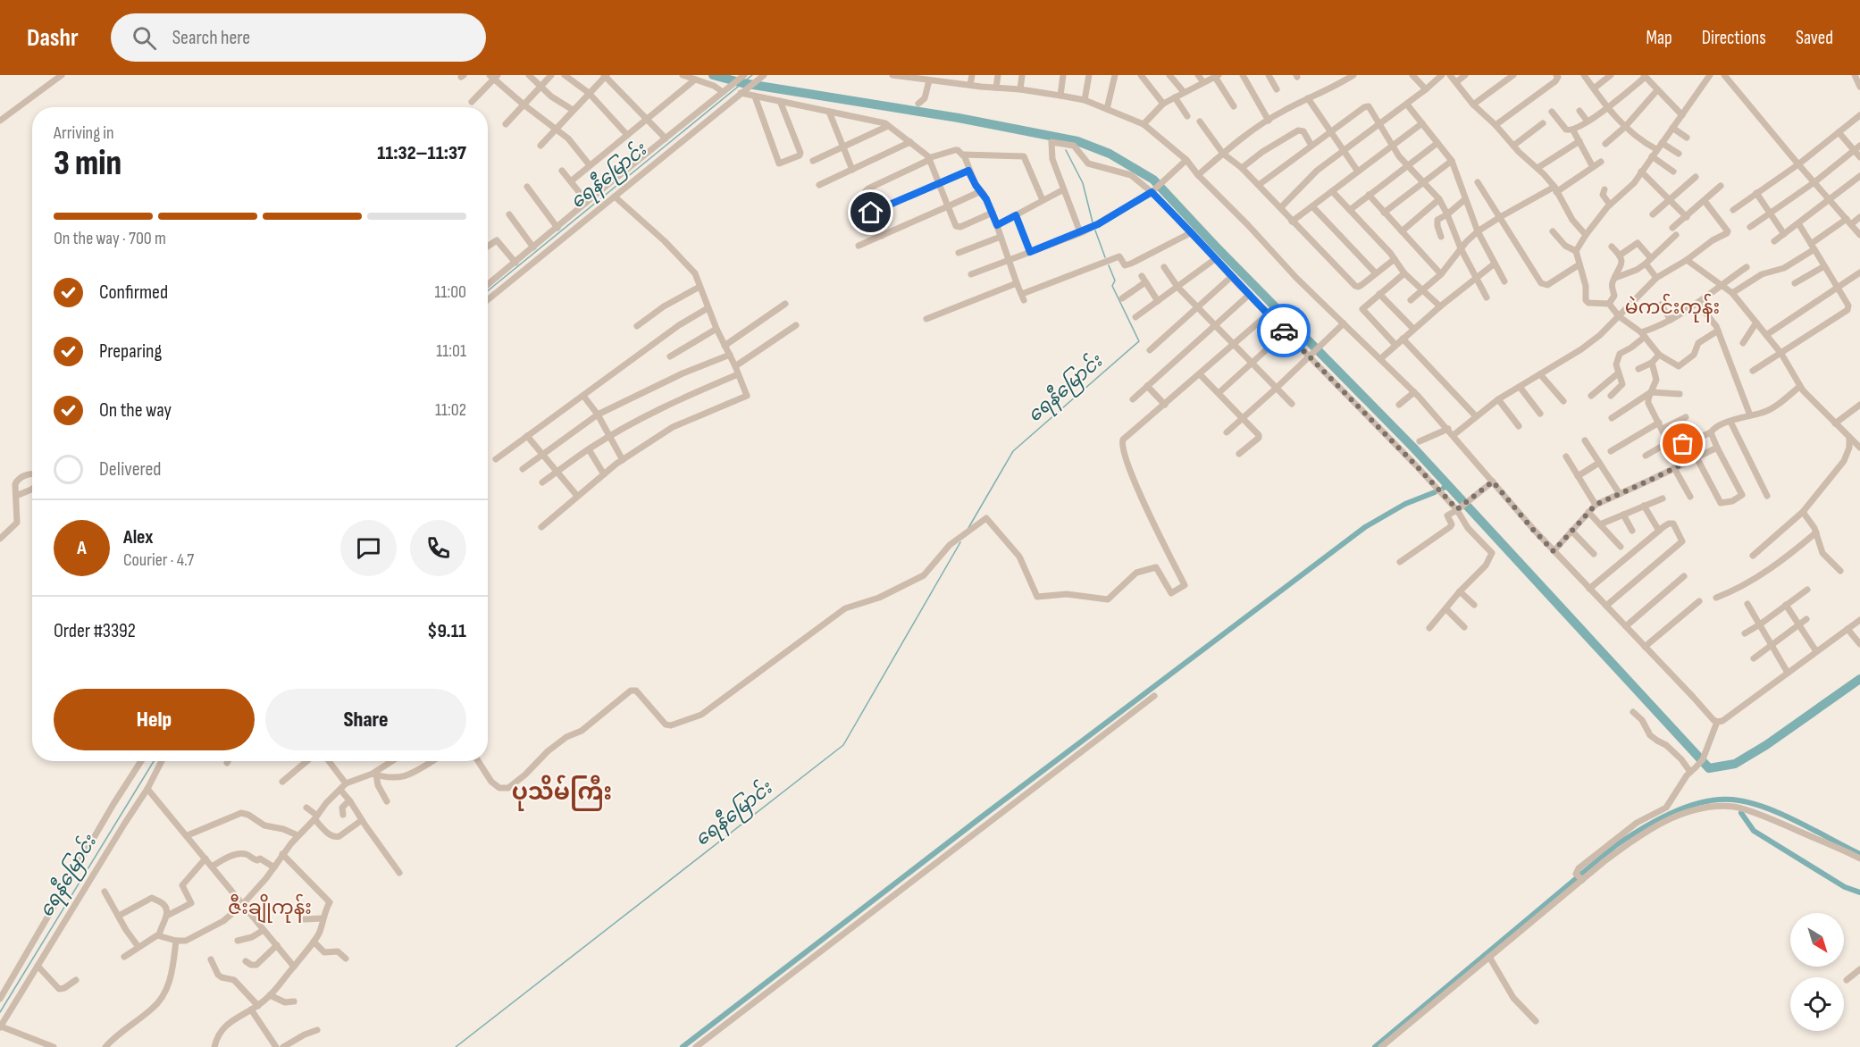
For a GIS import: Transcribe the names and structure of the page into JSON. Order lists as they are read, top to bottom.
{
  "districts": ["မဲကင်းကုန်း", "ပုသိမ်ကြီး", "ဇီးချိုကုန်း"],
  "water": ["ရေနီမြောင်း"],
  "north": "bottom right",
  "page": {
    "header": "Dashr",
    "search": "Search here",
    "nav": ["Map", "Directions", "Saved"],
    "heading": ["3 min", "Arriving in", "11:32–11:37"],
    "panel": [
      "Alex",
      "Courier · 4.7",
      "Order #3392",
      "$9.11"
    ],
    "bar": "On the way · 700 m",
    "list": [
      ["Confirmed", "11:00"],
      ["Preparing", "11:01"],
      ["On the way", "11:02"],
      "Delivered"
    ],
    "round": "A",
    "buttons": ["Help", "Share"]
  }
}
